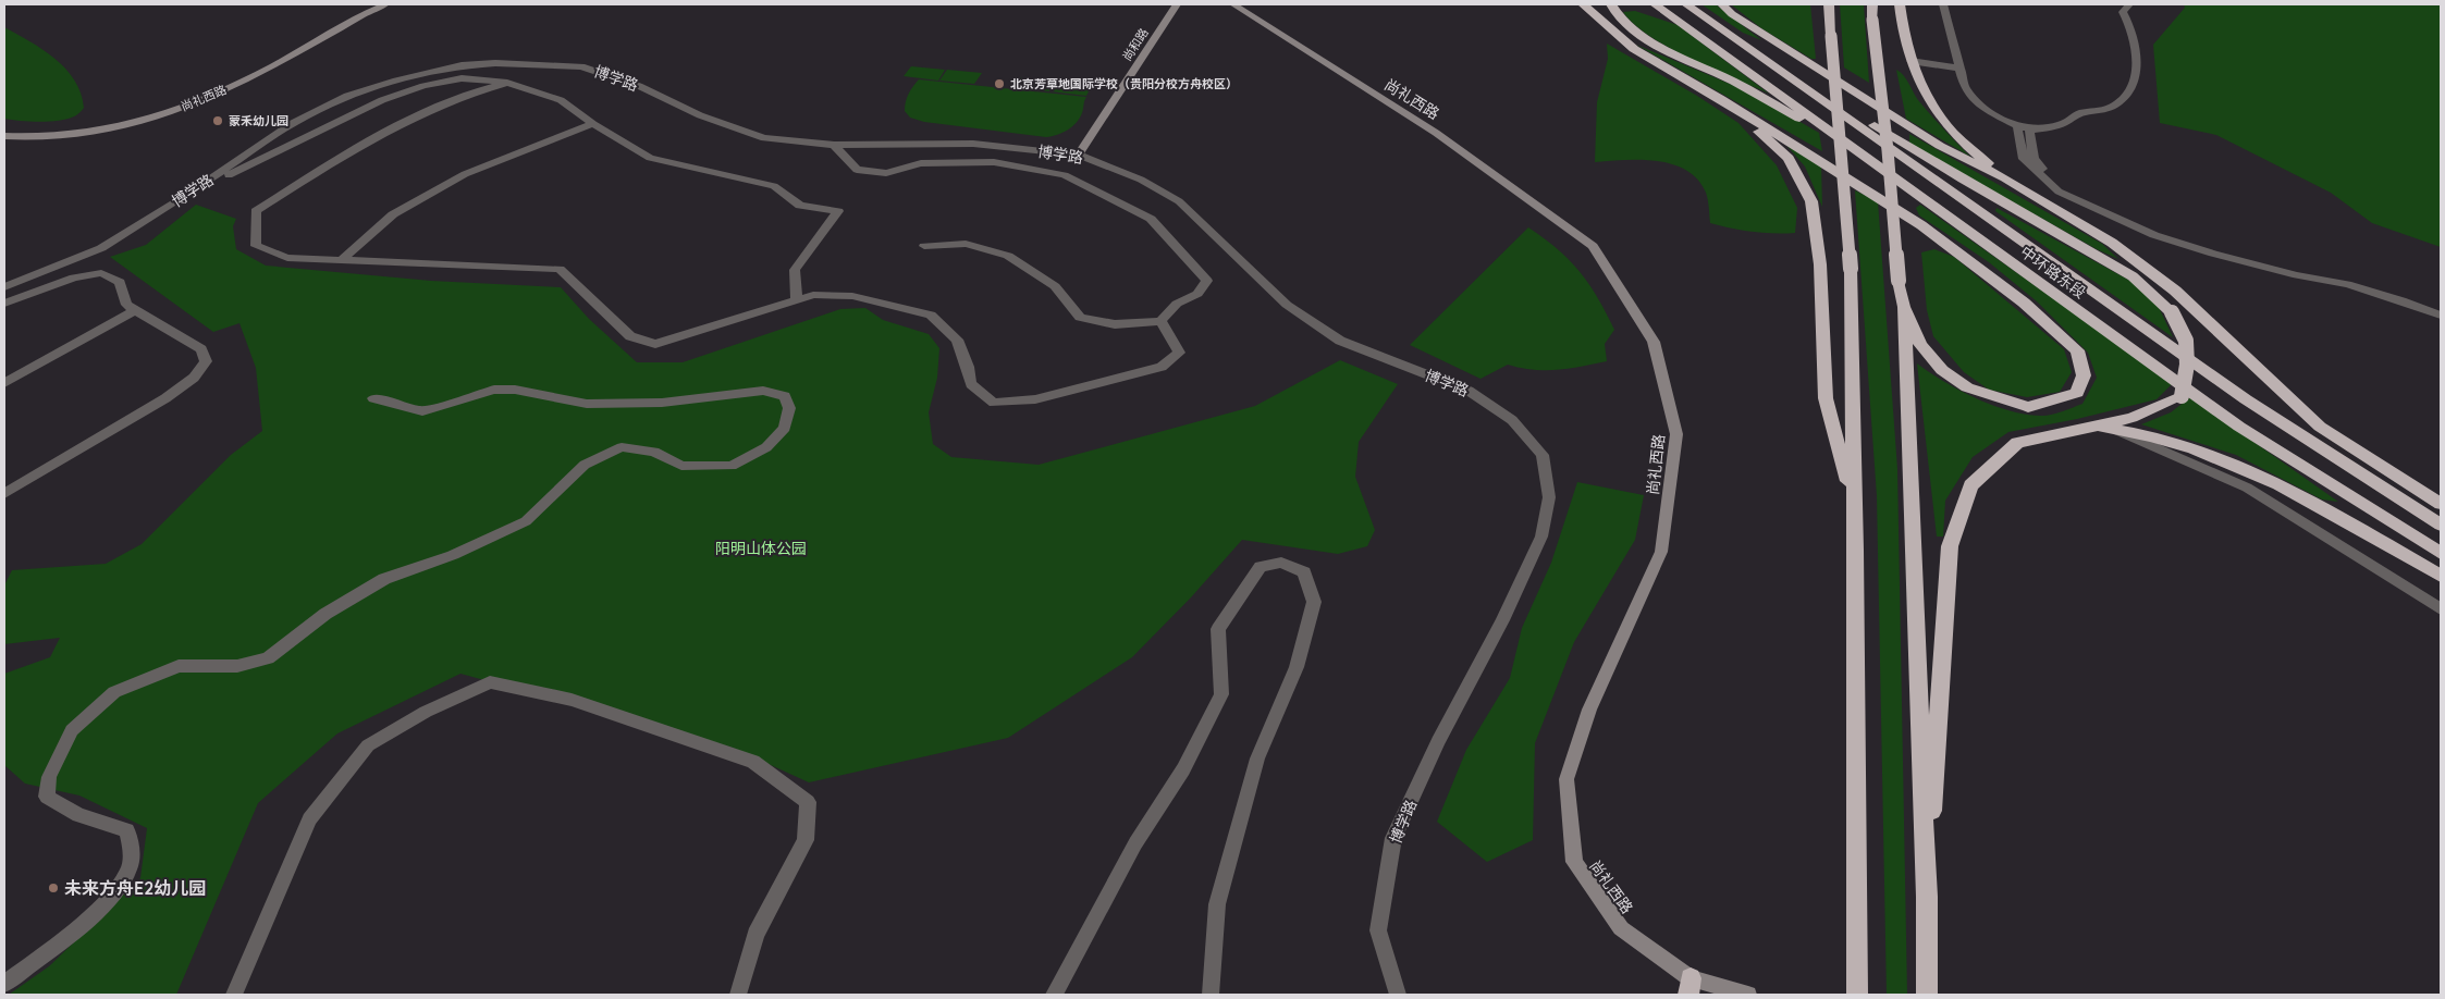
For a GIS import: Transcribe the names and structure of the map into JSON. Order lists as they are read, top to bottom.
{
  "streets": {
    "highway": ["中环路东段"],
    "street": ["尚和路", "博学路", "尚礼西路"]
  },
  "crossings": [
    ["尚和路", "博学路"]
  ],
  "parks": ["阳明山体公园"],
  "places": ["北京芳草地国际学校（贵阳分校方舟校区）", "蒙禾幼儿园", "未来方舟E2幼儿园"]
}
